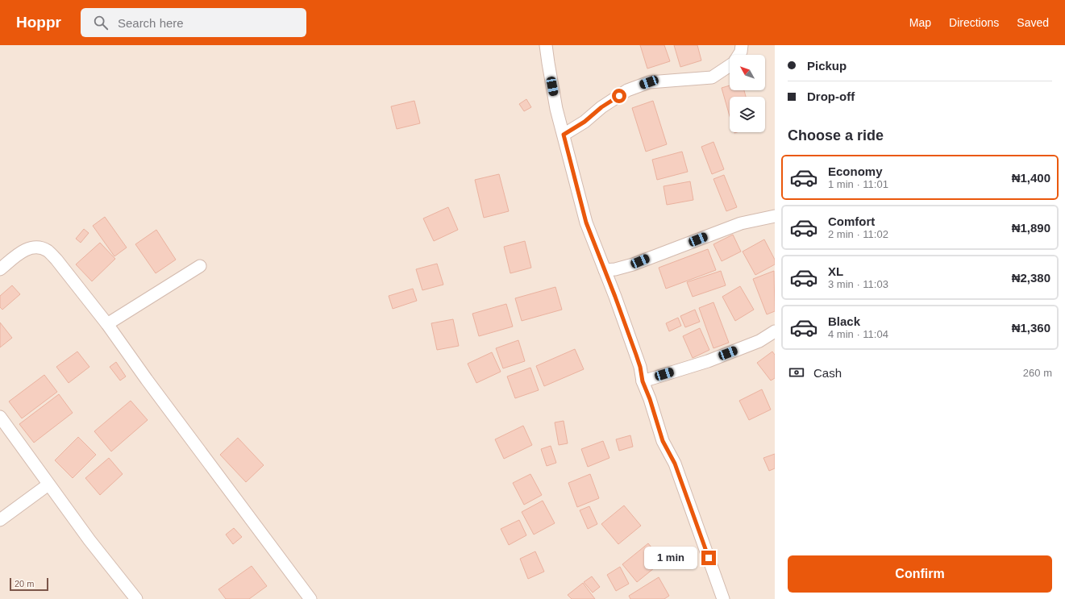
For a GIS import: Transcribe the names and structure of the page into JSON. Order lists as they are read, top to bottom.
{
  "scale_bar": "20 m",
  "north": "top left",
  "page": {
    "header": "Hoppr",
    "search": "Search here",
    "nav": ["Map", "Directions", "Saved"],
    "banner": ["Pickup", "Drop-off"],
    "heading": "Choose a ride",
    "list": [
      {
        "name": "Economy",
        "note": "1 min · 11:01",
        "value": "₦1,400"
      },
      {
        "name": "Comfort",
        "note": "2 min · 11:02",
        "value": "₦1,890"
      },
      {
        "name": "XL",
        "note": "3 min · 11:03",
        "value": "₦2,380"
      },
      {
        "name": "Black",
        "note": "4 min · 11:04",
        "value": "₦1,360"
      }
    ],
    "pay": ["Cash", "260 m"],
    "bubble": "1 min",
    "buttons": "Confirm",
    "scale": "20 m"
  }
}
